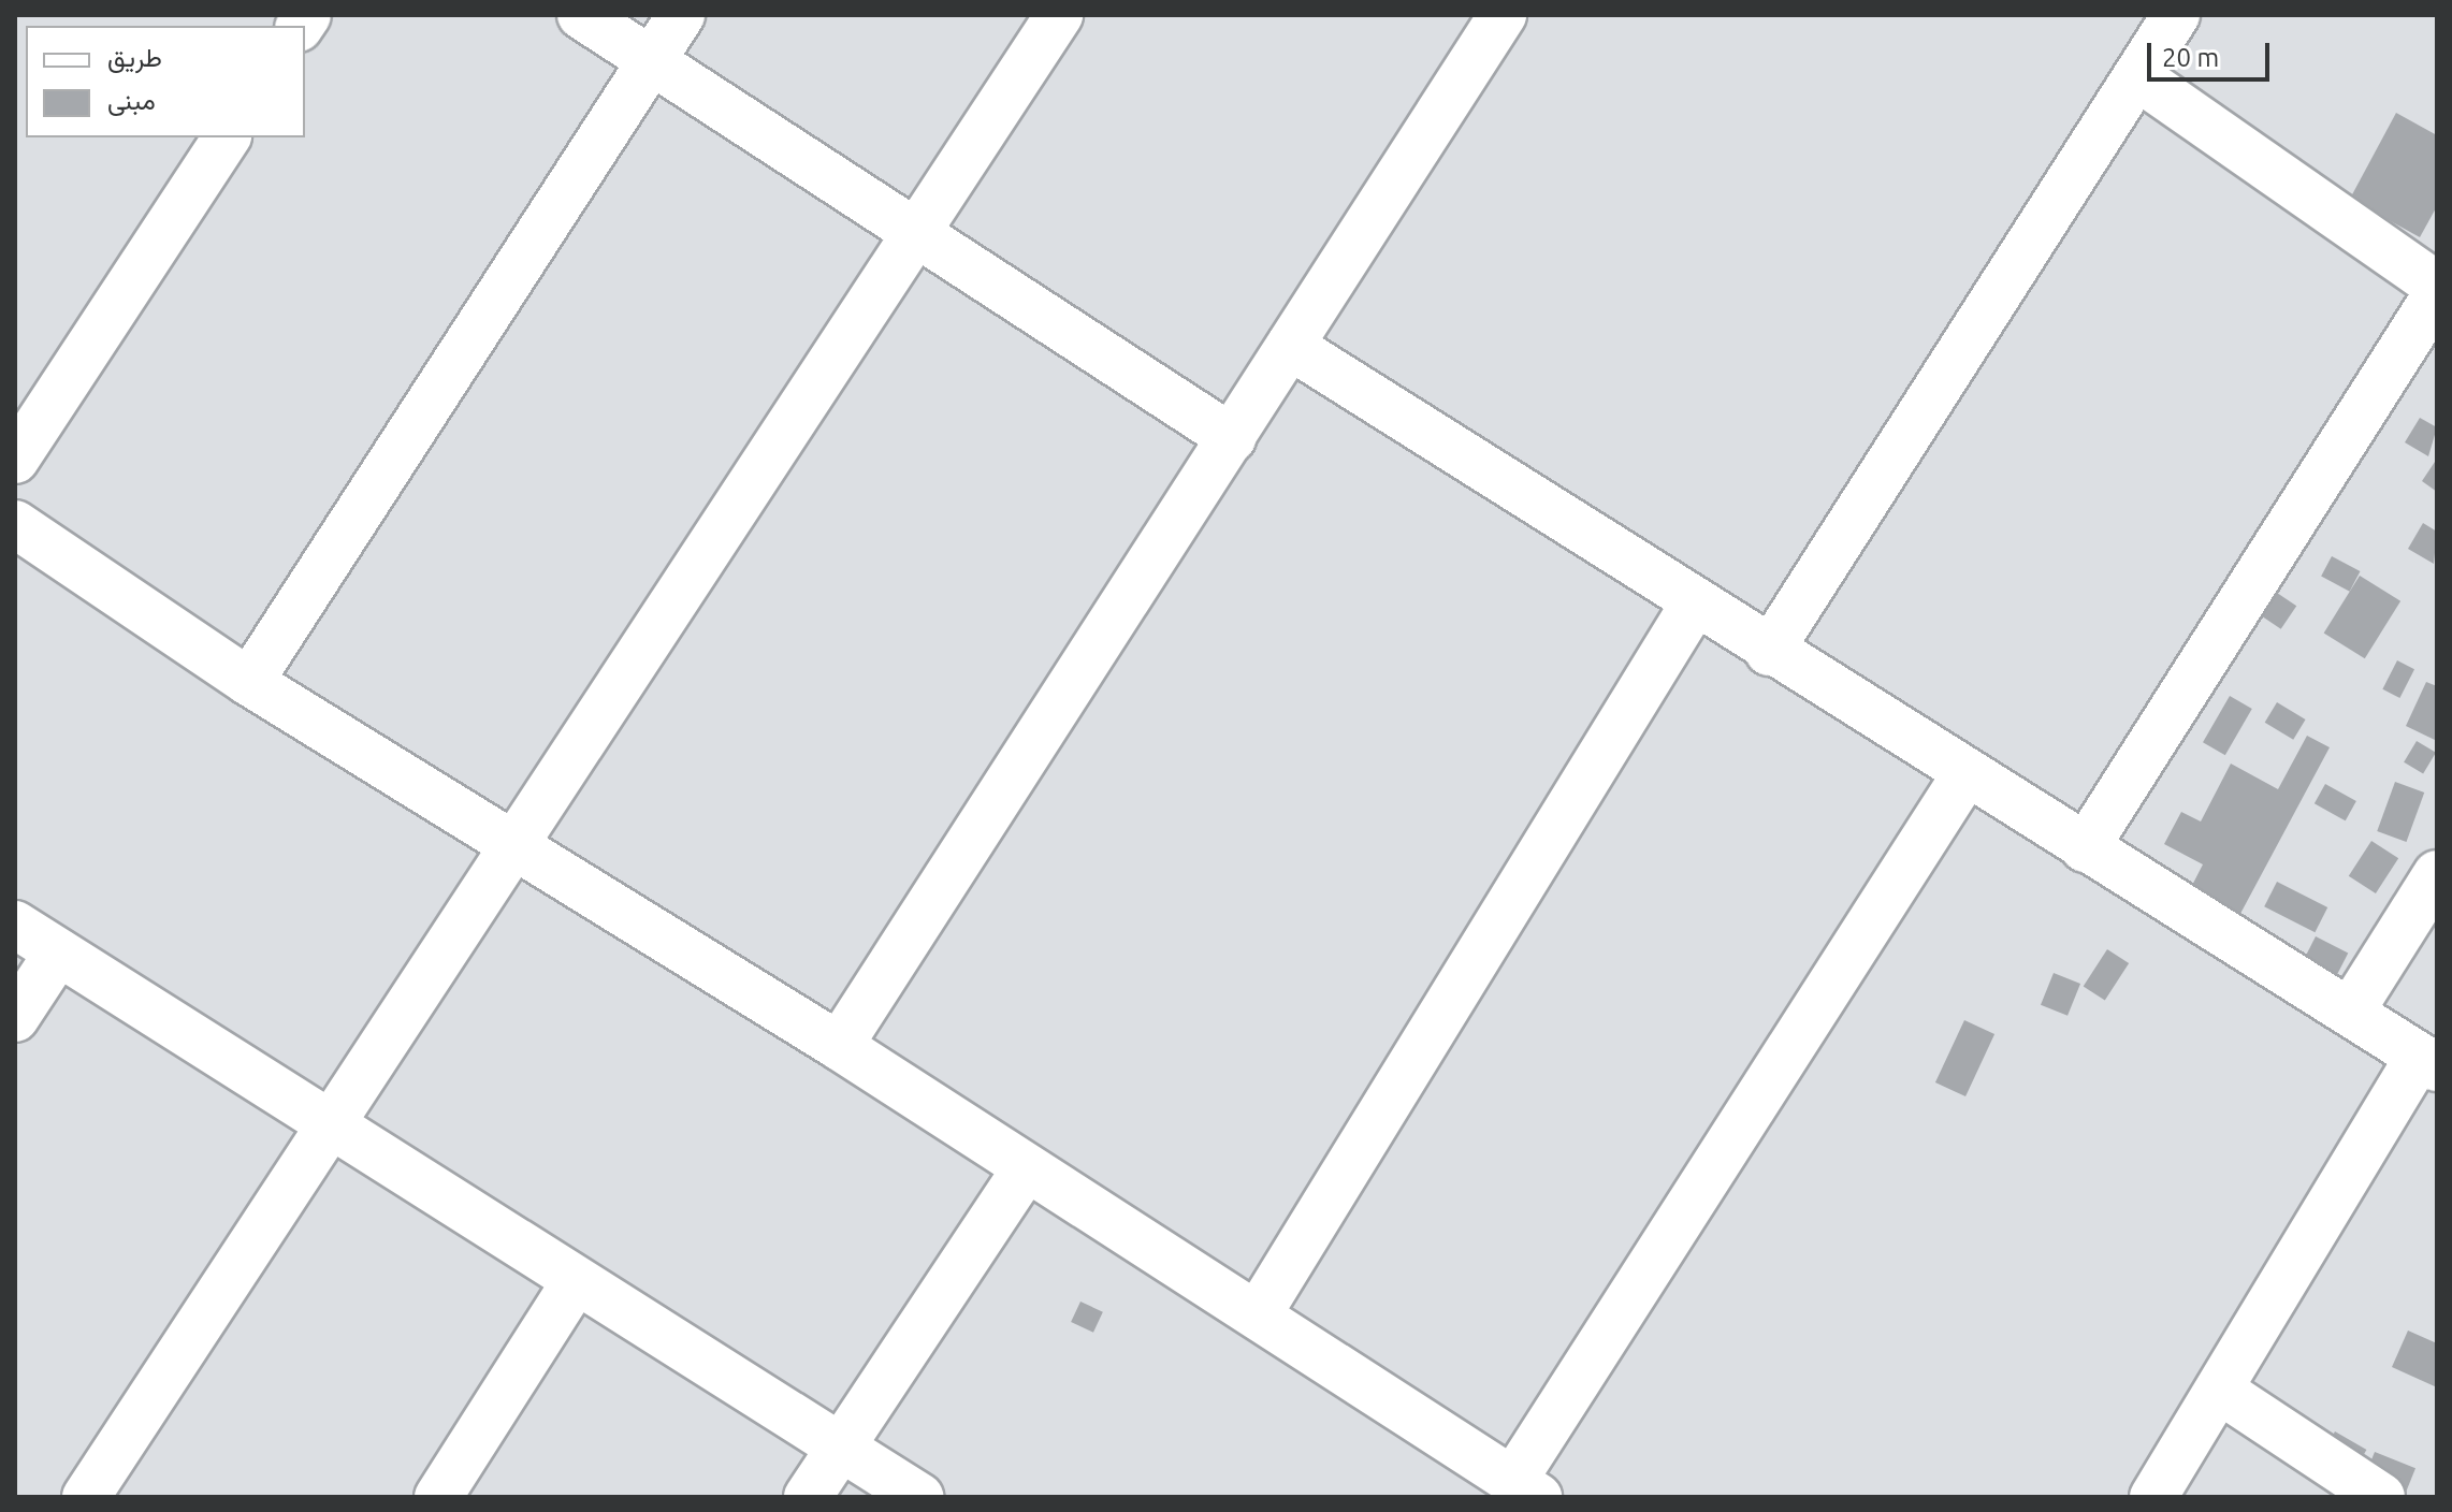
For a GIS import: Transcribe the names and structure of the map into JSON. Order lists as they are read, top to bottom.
{
  "legend": ["طريق", "مبنى"],
  "scale_bar": "20 m"
}
